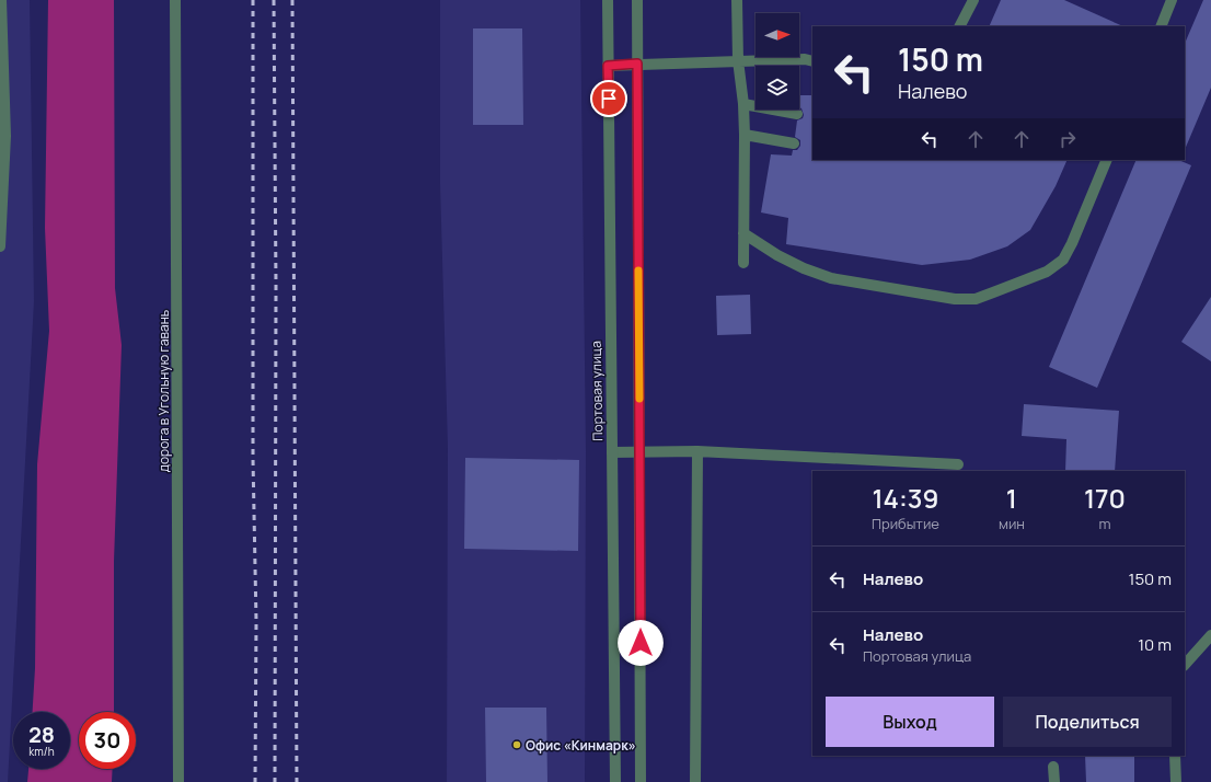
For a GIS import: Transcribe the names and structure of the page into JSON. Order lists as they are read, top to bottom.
{
  "streets": {
    "street": ["дорога в Угольную гавань", "Портовая улица"]
  },
  "places": ["Офис «Кинмарк»"],
  "north": "right",
  "page": {
    "turn": ["150 m", "Налево"],
    "eta": [
      "14:39",
      "Прибытие",
      "1",
      "мин",
      "170",
      "m"
    ],
    "list": [
      {
        "name": "Налево",
        "value": "150 m"
      },
      {
        "name": "Налево",
        "note": "Портовая улица",
        "value": "10 m"
      }
    ],
    "buttons": ["Выход", "Поделиться"],
    "speed": "28 km/h",
    "limit": "30"
  }
}
